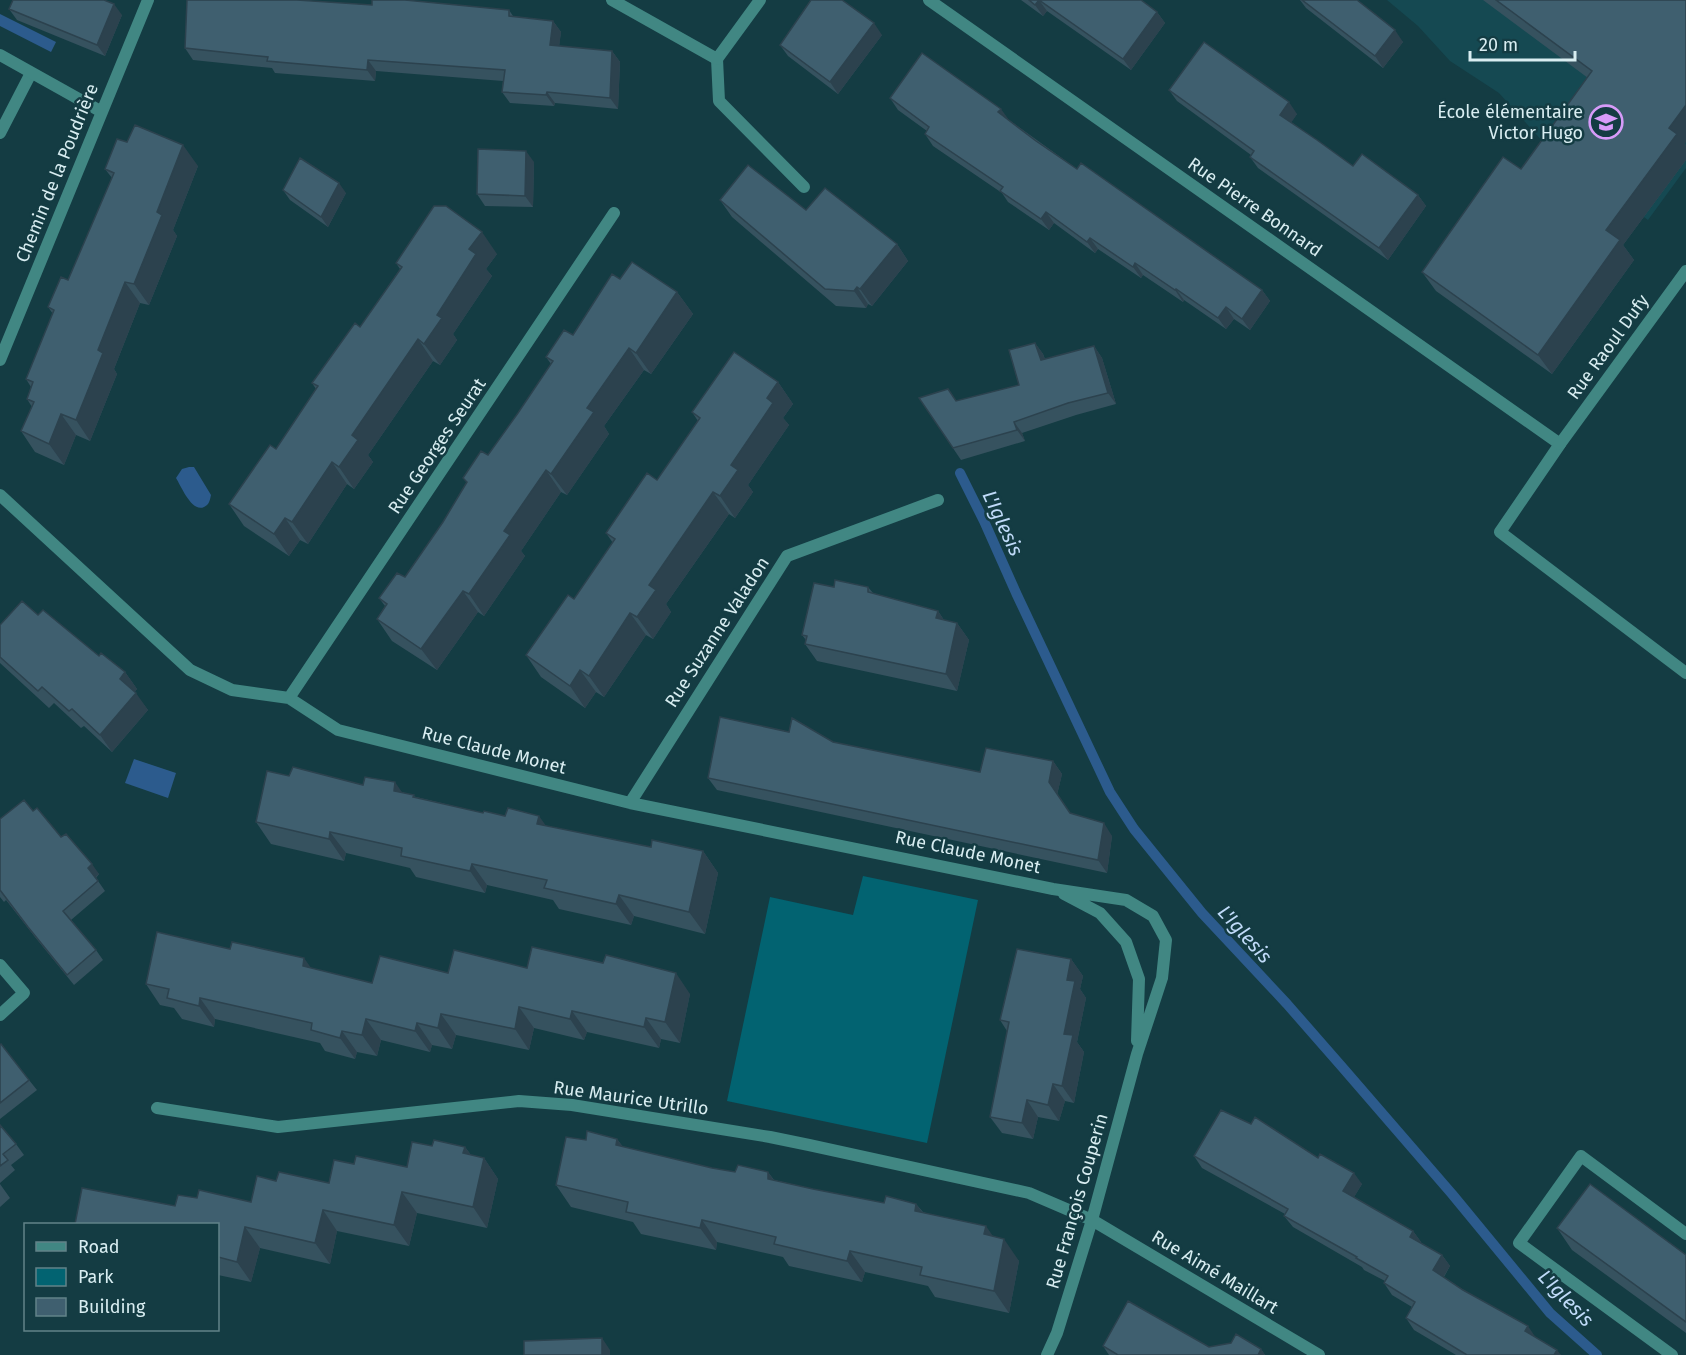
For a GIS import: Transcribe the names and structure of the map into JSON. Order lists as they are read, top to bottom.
{
  "streets": {
    "street": [
      "Chemin de la Poudrière",
      "Rue Pierre Bonnard",
      "Rue Raoul Dufy",
      "Rue Georges Seurat",
      "Rue Suzanne Valadon",
      "Rue Claude Monet",
      "Rue Maurice Utrillo",
      "Rue François Couperin",
      "Rue Aimé Maillart"
    ]
  },
  "crossings": [
    ["Rue Pierre Bonnard", "Rue Raoul Dufy"],
    ["Rue Georges Seurat", "Rue Claude Monet"],
    ["Rue Suzanne Valadon", "Rue Claude Monet"],
    ["Rue Claude Monet", "Rue François Couperin"],
    ["Rue Maurice Utrillo", "Rue François Couperin"],
    ["Rue Maurice Utrillo", "Rue Aimé Maillart"],
    ["Rue François Couperin", "Rue Aimé Maillart"]
  ],
  "water": ["L'Iglesis"],
  "places": {
    "school or university": ["École élémentaire Victor Hugo"]
  },
  "legend": ["Road", "Park", "Building"],
  "scale_bar": "20 m"
}
